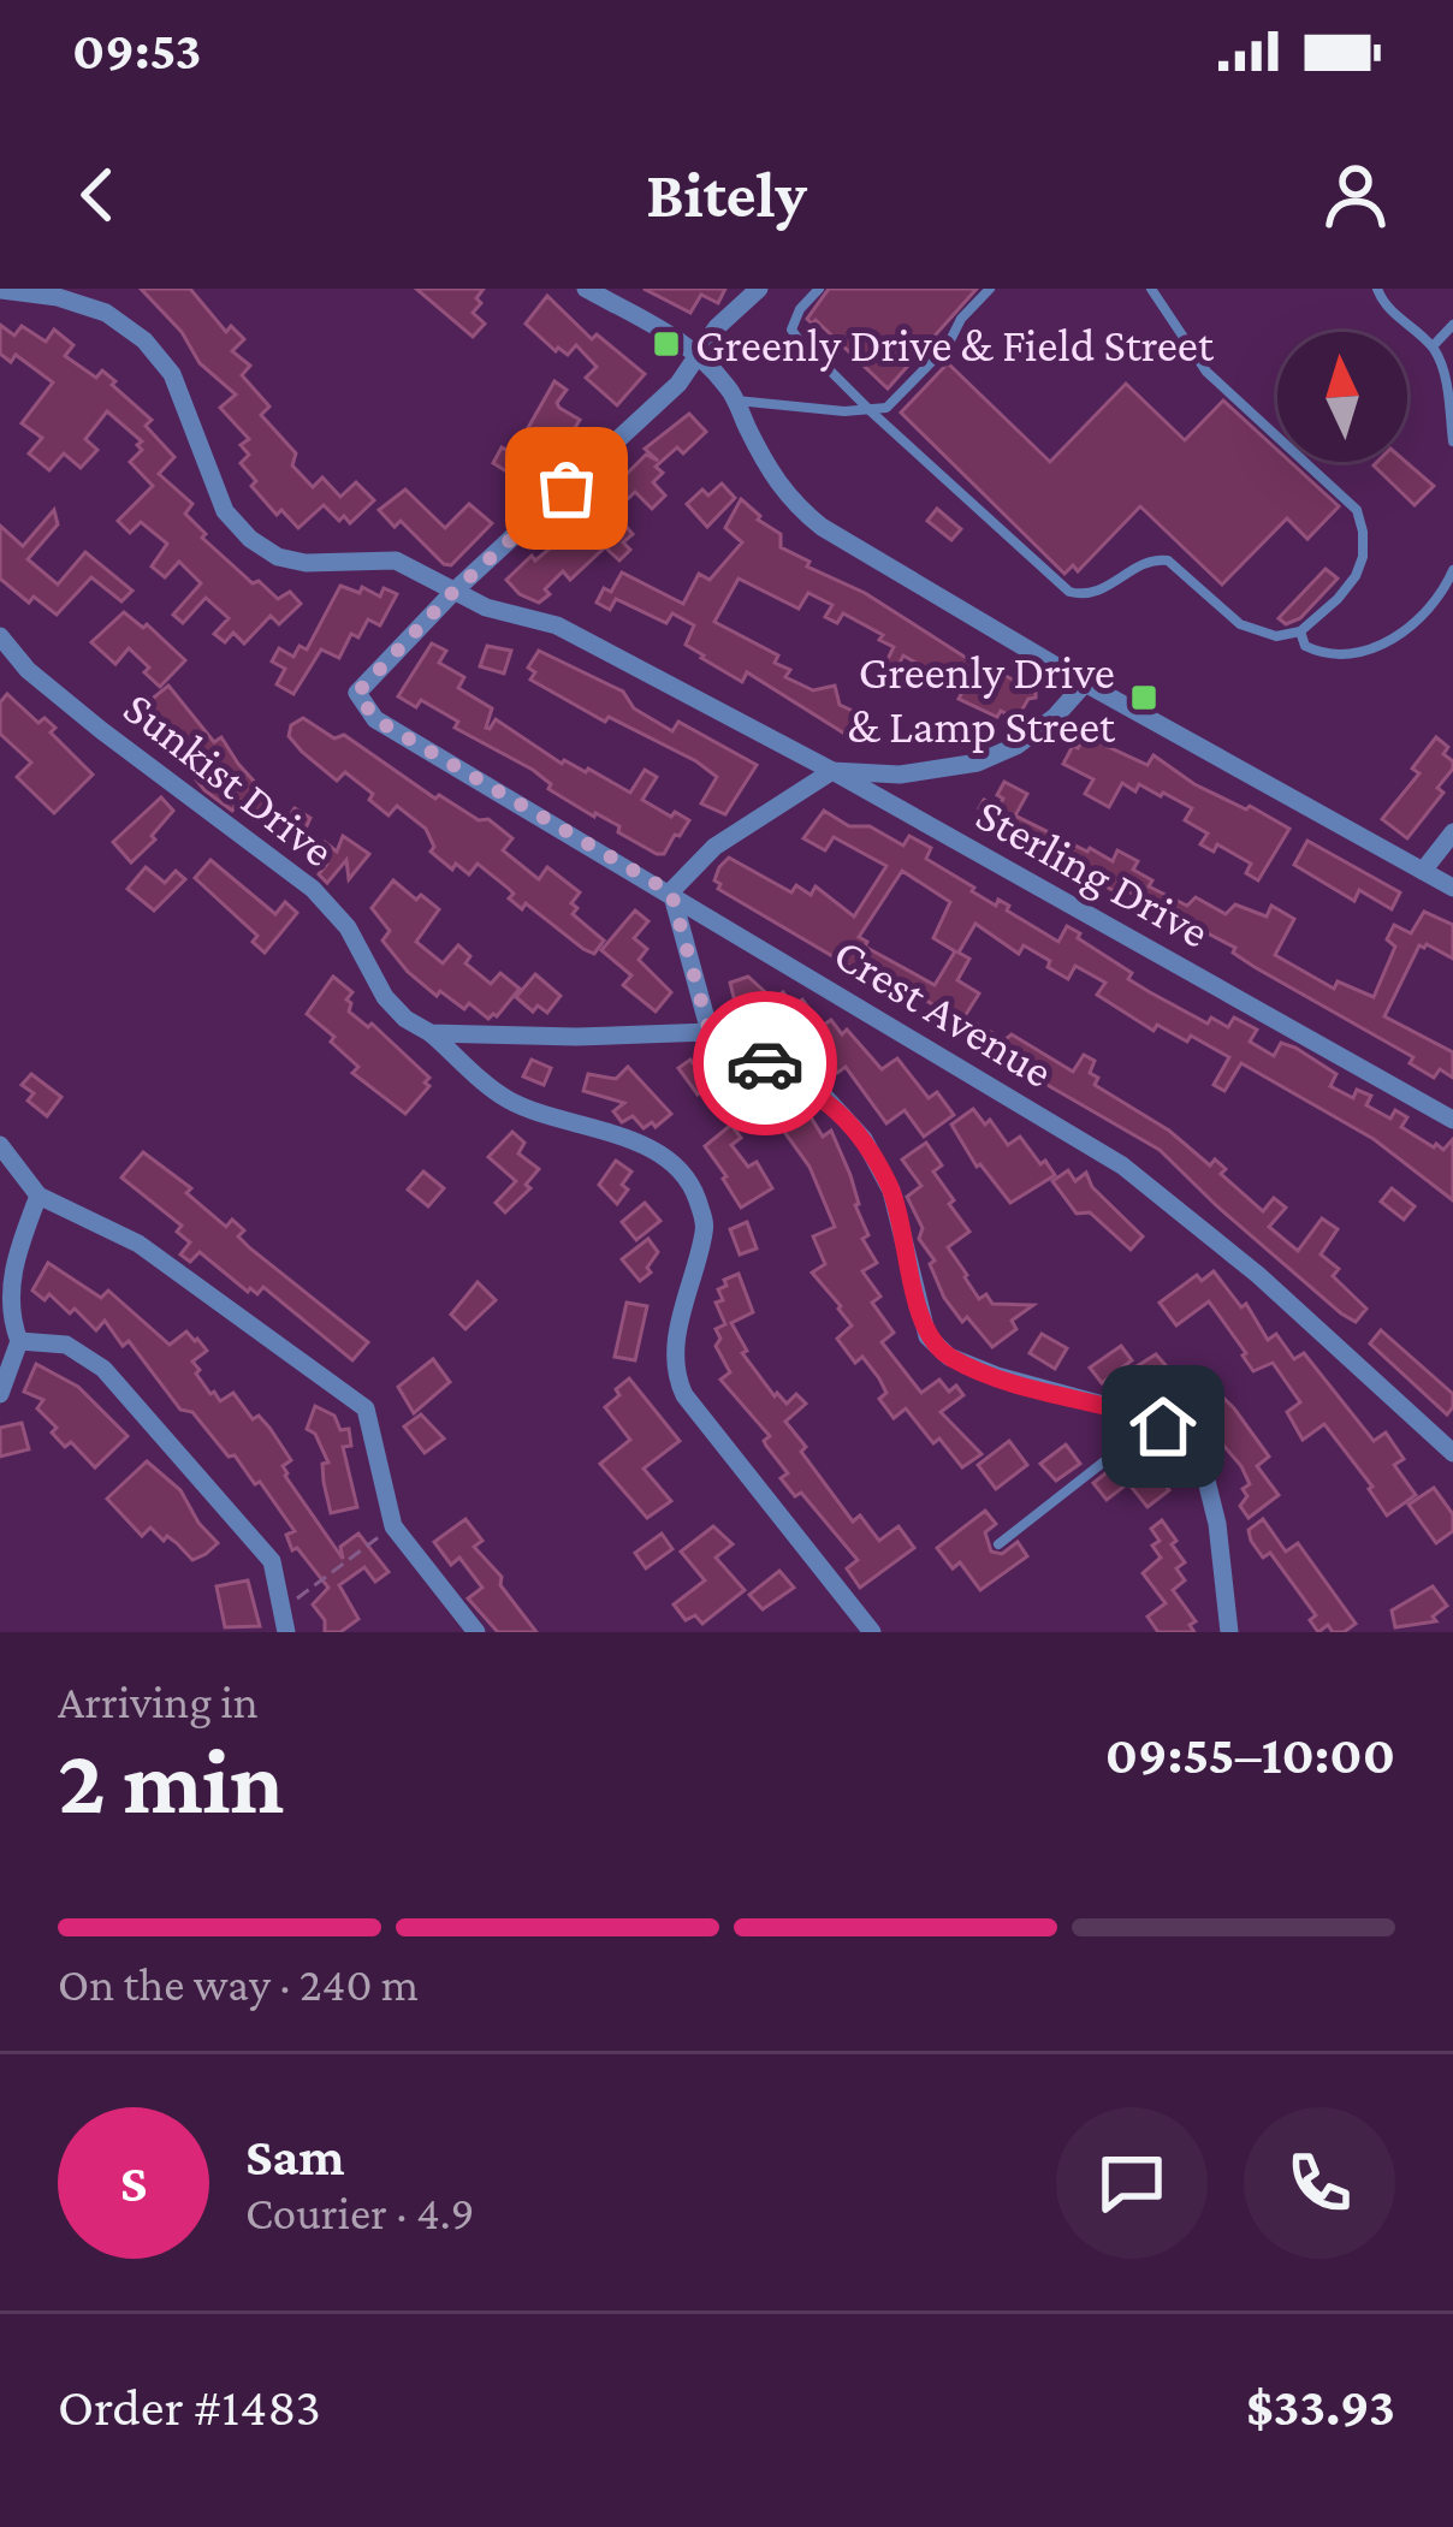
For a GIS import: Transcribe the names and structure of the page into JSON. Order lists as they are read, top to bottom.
{
  "streets": {
    "street": ["Sunkist Drive", "Sterling Drive", "Crest Avenue"]
  },
  "crossings": [
    ["Sterling Drive", "Crest Avenue"]
  ],
  "places": {
    "transit": ["Greenly Drive & Field Street", "Greenly Drive & Lamp Street"]
  },
  "north": "top",
  "page": {
    "status": "09:53",
    "header": "Bitely",
    "heading": ["2 min", "Arriving in", "09:55–10:00"],
    "panel": [
      "Sam",
      "Courier · 4.9",
      "Order #1483",
      "$33.93"
    ],
    "bar": "On the way · 240 m",
    "round": "S"
  }
}
